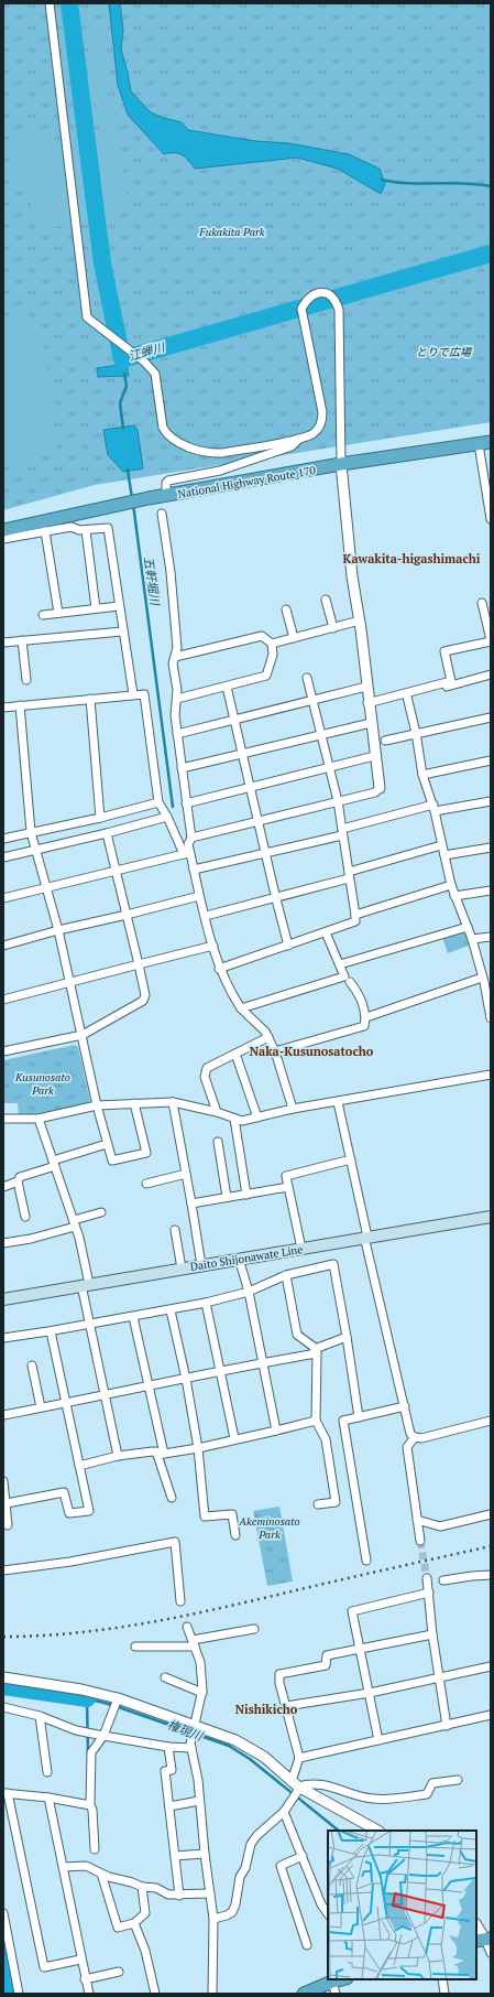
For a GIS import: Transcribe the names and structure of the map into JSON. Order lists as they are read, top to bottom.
{
  "streets": {
    "highway": ["National Highway Route 170"],
    "main road": ["Daito Shijonawate Line"]
  },
  "districts": ["Kawakita-higashimachi", "Naka-Kusunosatocho", "Nishikicho"],
  "water": ["江蝉川", "五軒堀川", "権現川"],
  "parks": [
    "Fukakita Park",
    "とりで広場",
    "Kusunosato Park",
    "Akeminosato Park"
  ]
}
